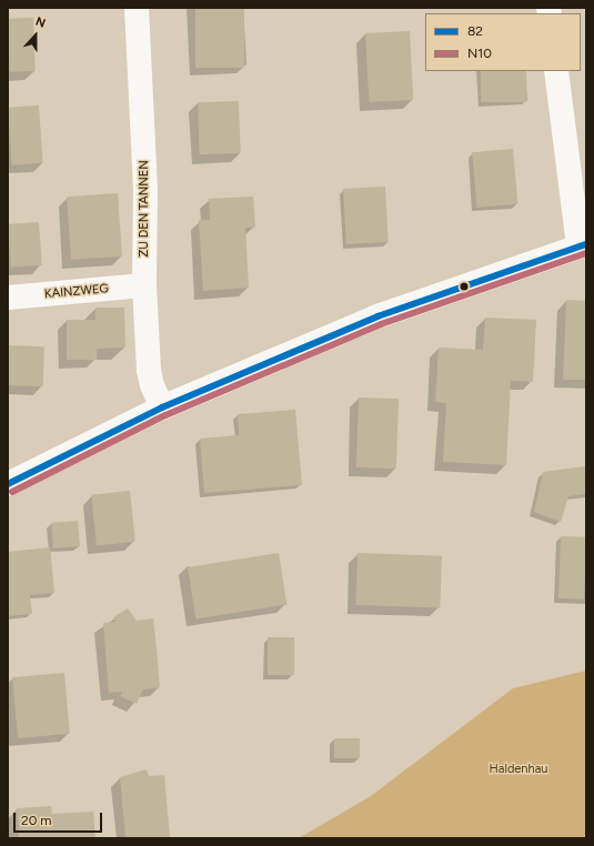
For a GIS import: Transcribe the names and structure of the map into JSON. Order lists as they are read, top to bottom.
{
  "streets": {
    "street": ["ZU DEN TANNEN", "KAINZWEG"]
  },
  "crossings": [
    ["ZU DEN TANNEN", "KAINZWEG"]
  ],
  "parks": ["Haldenhau"],
  "lines": ["transit line 82", "transit line N10"],
  "legend": ["82", "N10"],
  "scale_bar": "20 m",
  "north": "top"
}
